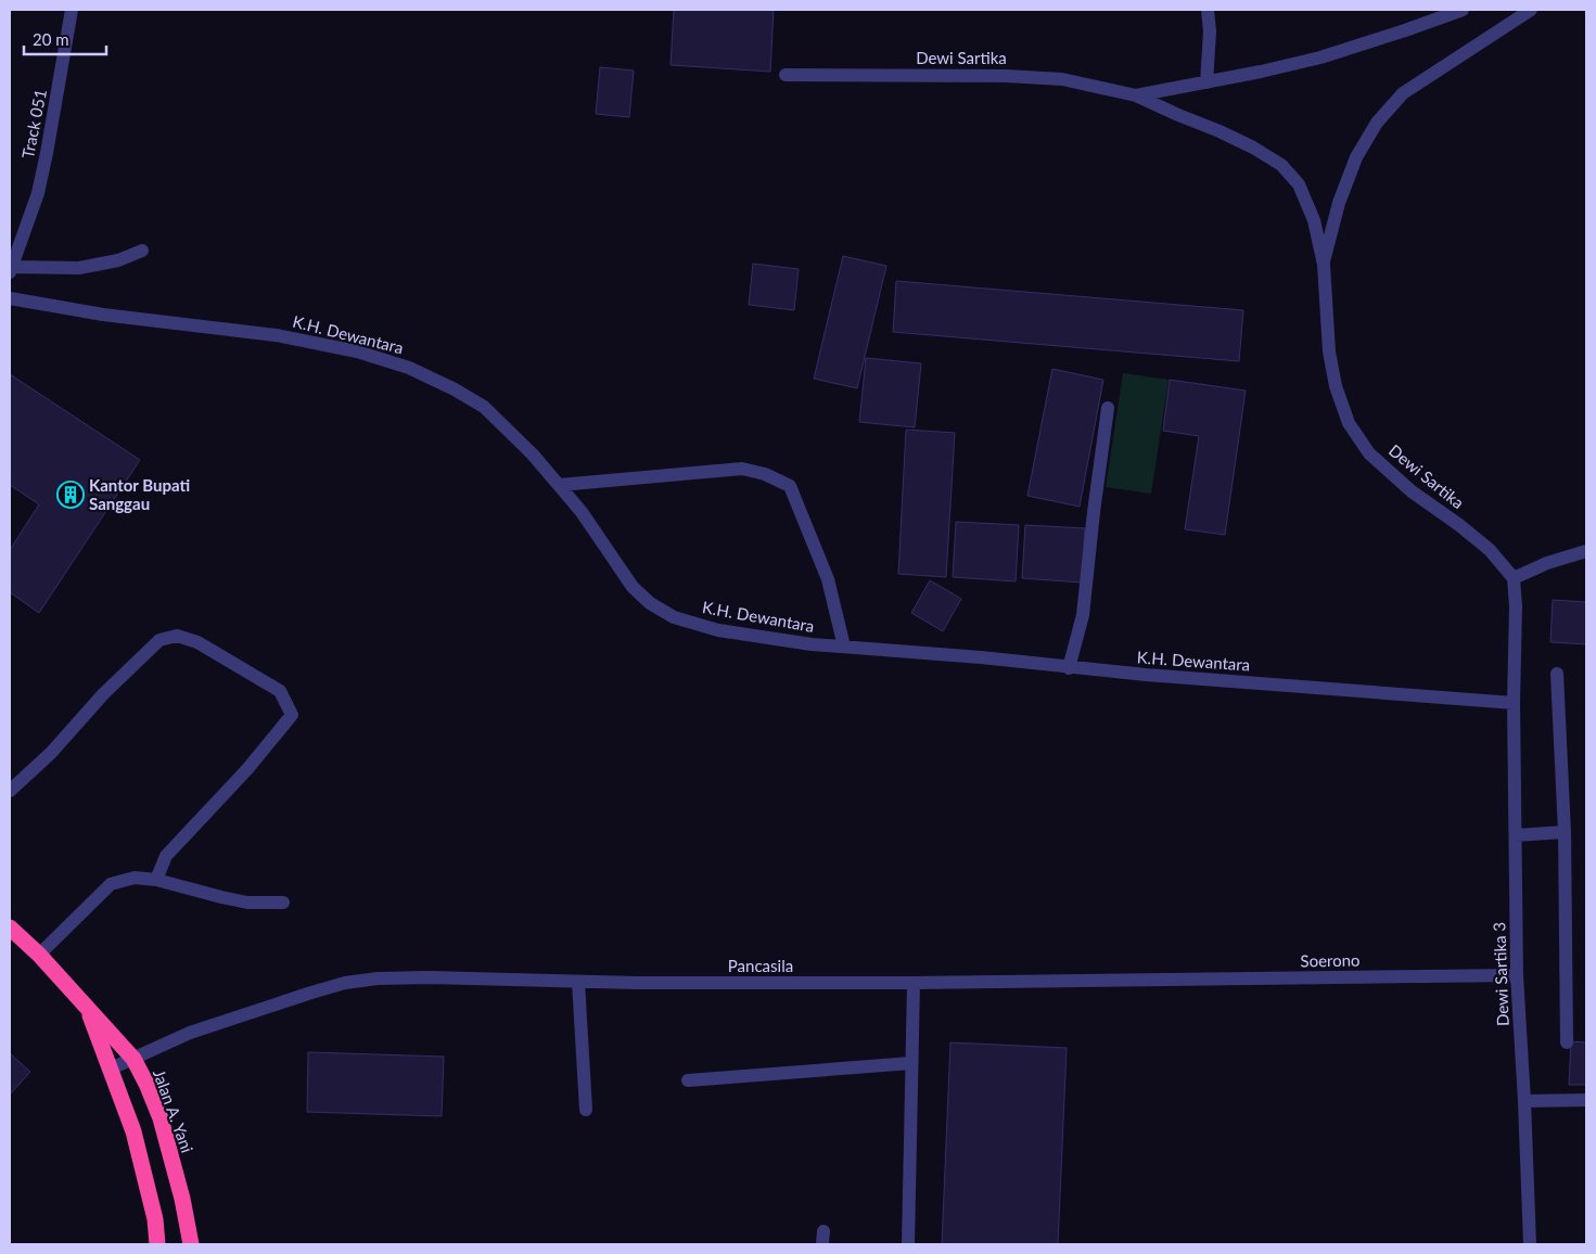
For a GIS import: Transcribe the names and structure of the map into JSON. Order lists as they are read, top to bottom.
{
  "streets": {
    "highway": ["Jalan A. Yani"],
    "street": [
      "Dewi Sartika",
      "Track 051",
      "K.H. Dewantara",
      "Soerono",
      "Pancasila",
      "Dewi Sartika 3"
    ]
  },
  "crossings": [
    ["K.H. Dewantara", "Dewi Sartika 3"],
    ["Soerono", "Pancasila"],
    ["Soerono", "Dewi Sartika 3"],
    ["Pancasila", "Jalan A. Yani"]
  ],
  "places": {
    "building": ["Kantor Bupati Sanggau"]
  },
  "scale_bar": "20 m"
}
